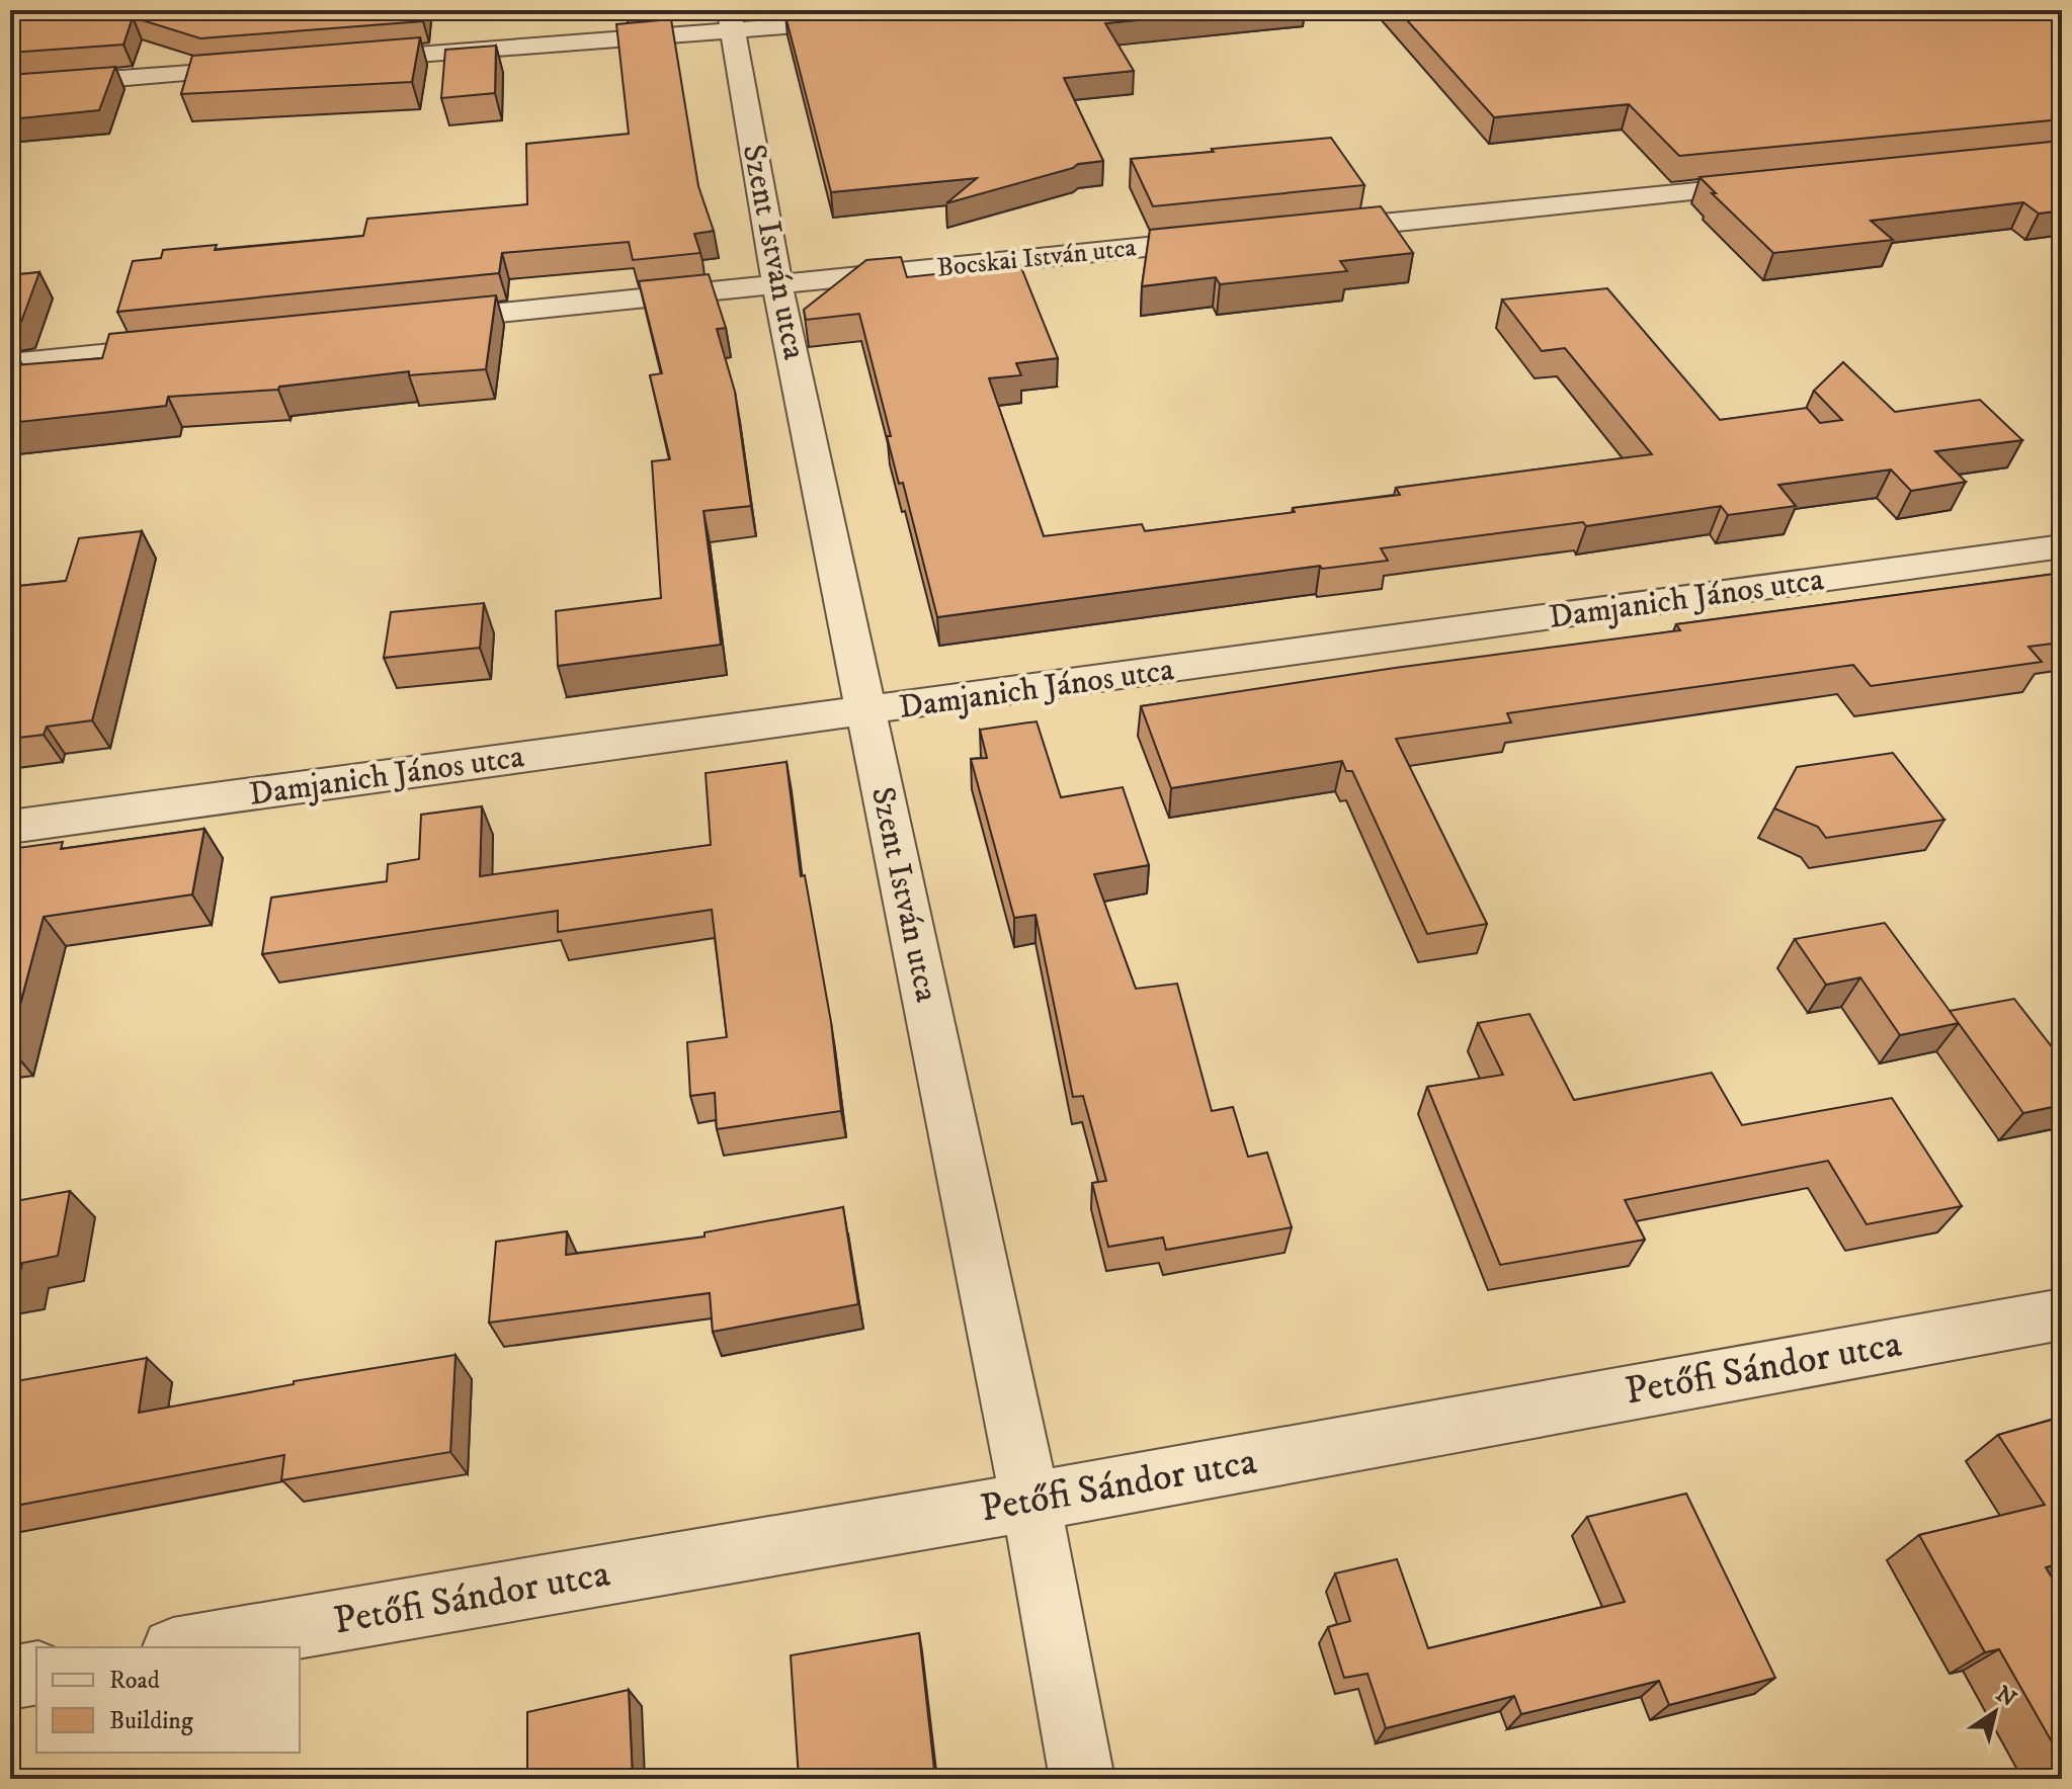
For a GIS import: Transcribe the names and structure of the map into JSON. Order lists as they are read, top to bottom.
{
  "streets": {
    "street": [
      "Szent István utca",
      "Bocskai István utca",
      "Damjanich János utca",
      "Petőfi Sándor utca"
    ]
  },
  "crossings": [
    ["Szent István utca", "Bocskai István utca"],
    ["Szent István utca", "Damjanich János utca"],
    ["Szent István utca", "Petőfi Sándor utca"]
  ],
  "legend": ["Road", "Building"],
  "north": "top right"
}
